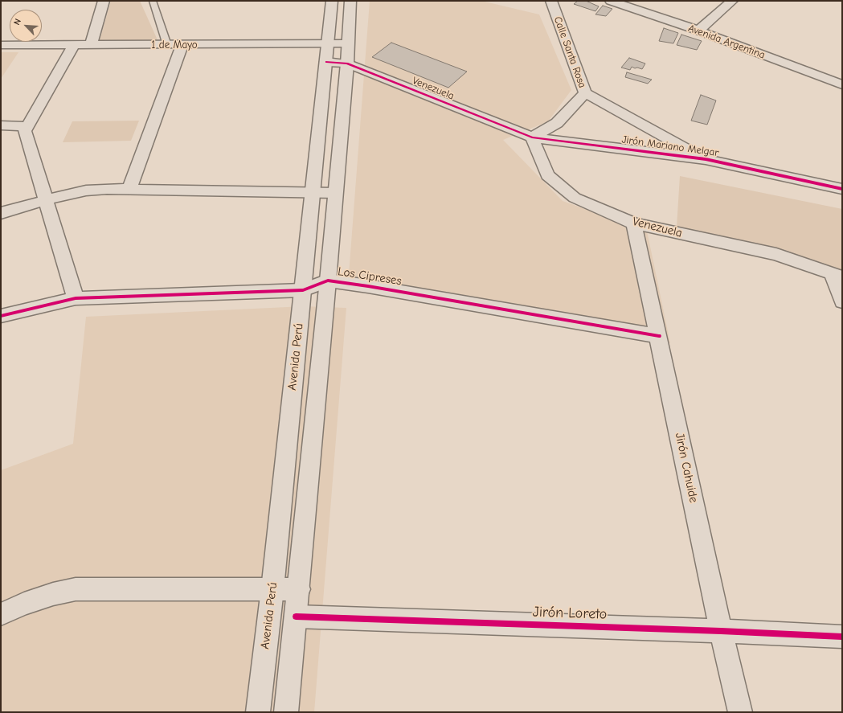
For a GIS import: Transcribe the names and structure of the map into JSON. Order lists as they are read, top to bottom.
{
  "streets": {
    "street": [
      "Avenida Argentina",
      "1 de Mayo",
      "Calle Santa Rosa",
      "Venezuela",
      "Jirón Mariano Melgar",
      "Los Cipreses",
      "Avenida Perú",
      "Jirón Cahuide",
      "Jirón Loreto"
    ]
  },
  "crossings": [
    ["1 de Mayo", "Avenida Perú"],
    ["Calle Santa Rosa", "Venezuela"],
    ["Calle Santa Rosa", "Jirón Mariano Melgar"],
    ["Venezuela", "Jirón Mariano Melgar"],
    ["Venezuela", "Avenida Perú"],
    ["Venezuela", "Jirón Cahuide"],
    ["Los Cipreses", "Avenida Perú"],
    ["Los Cipreses", "Jirón Cahuide"],
    ["Avenida Perú", "Jirón Loreto"],
    ["Jirón Cahuide", "Jirón Loreto"]
  ],
  "north": "top left"
}
